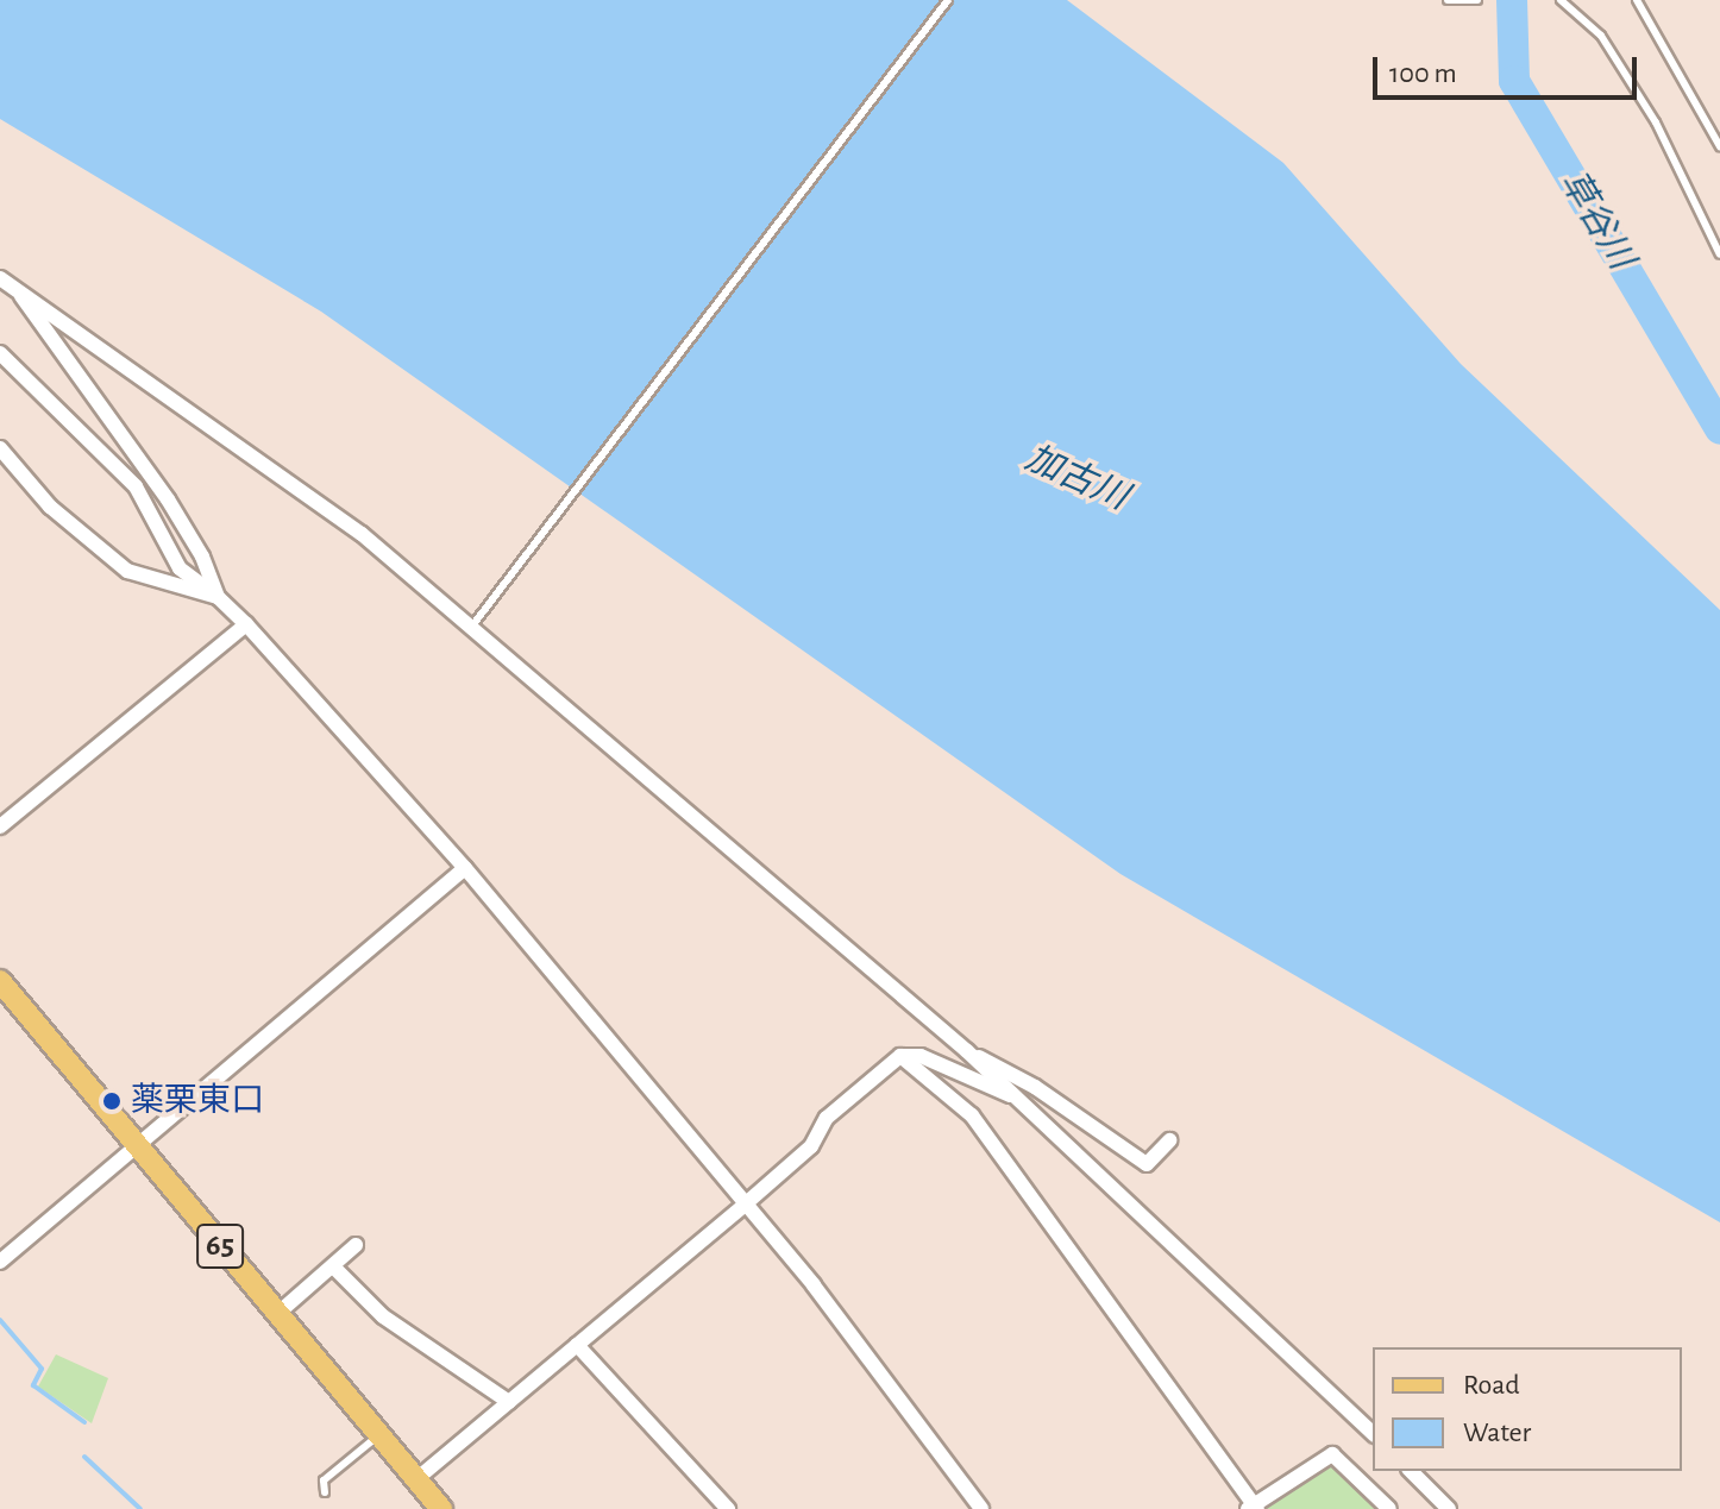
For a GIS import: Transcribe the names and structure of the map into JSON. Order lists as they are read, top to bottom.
{
  "streets": {
    "main road": ["65"]
  },
  "water": ["草谷川", "加古川"],
  "places": ["薬栗東口"],
  "legend": ["Road", "Water"],
  "scale_bar": "100 m"
}
